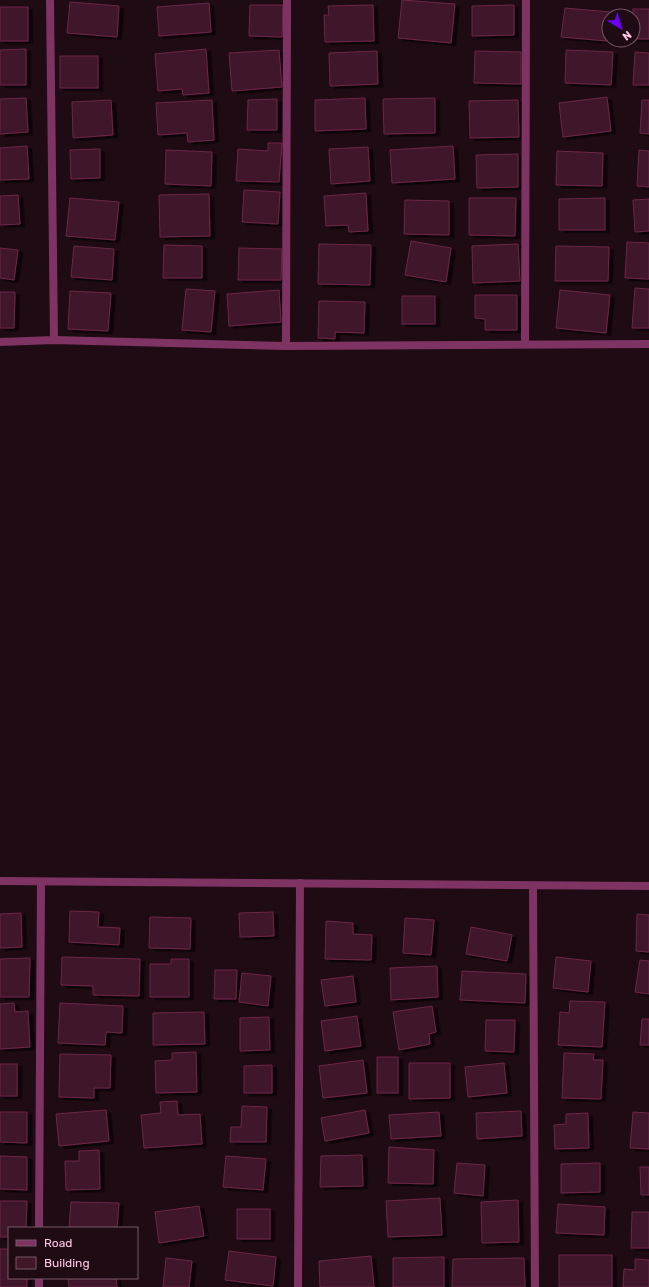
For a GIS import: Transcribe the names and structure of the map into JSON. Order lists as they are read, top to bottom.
{
  "legend": ["Road", "Building"],
  "north": "bottom right"
}
